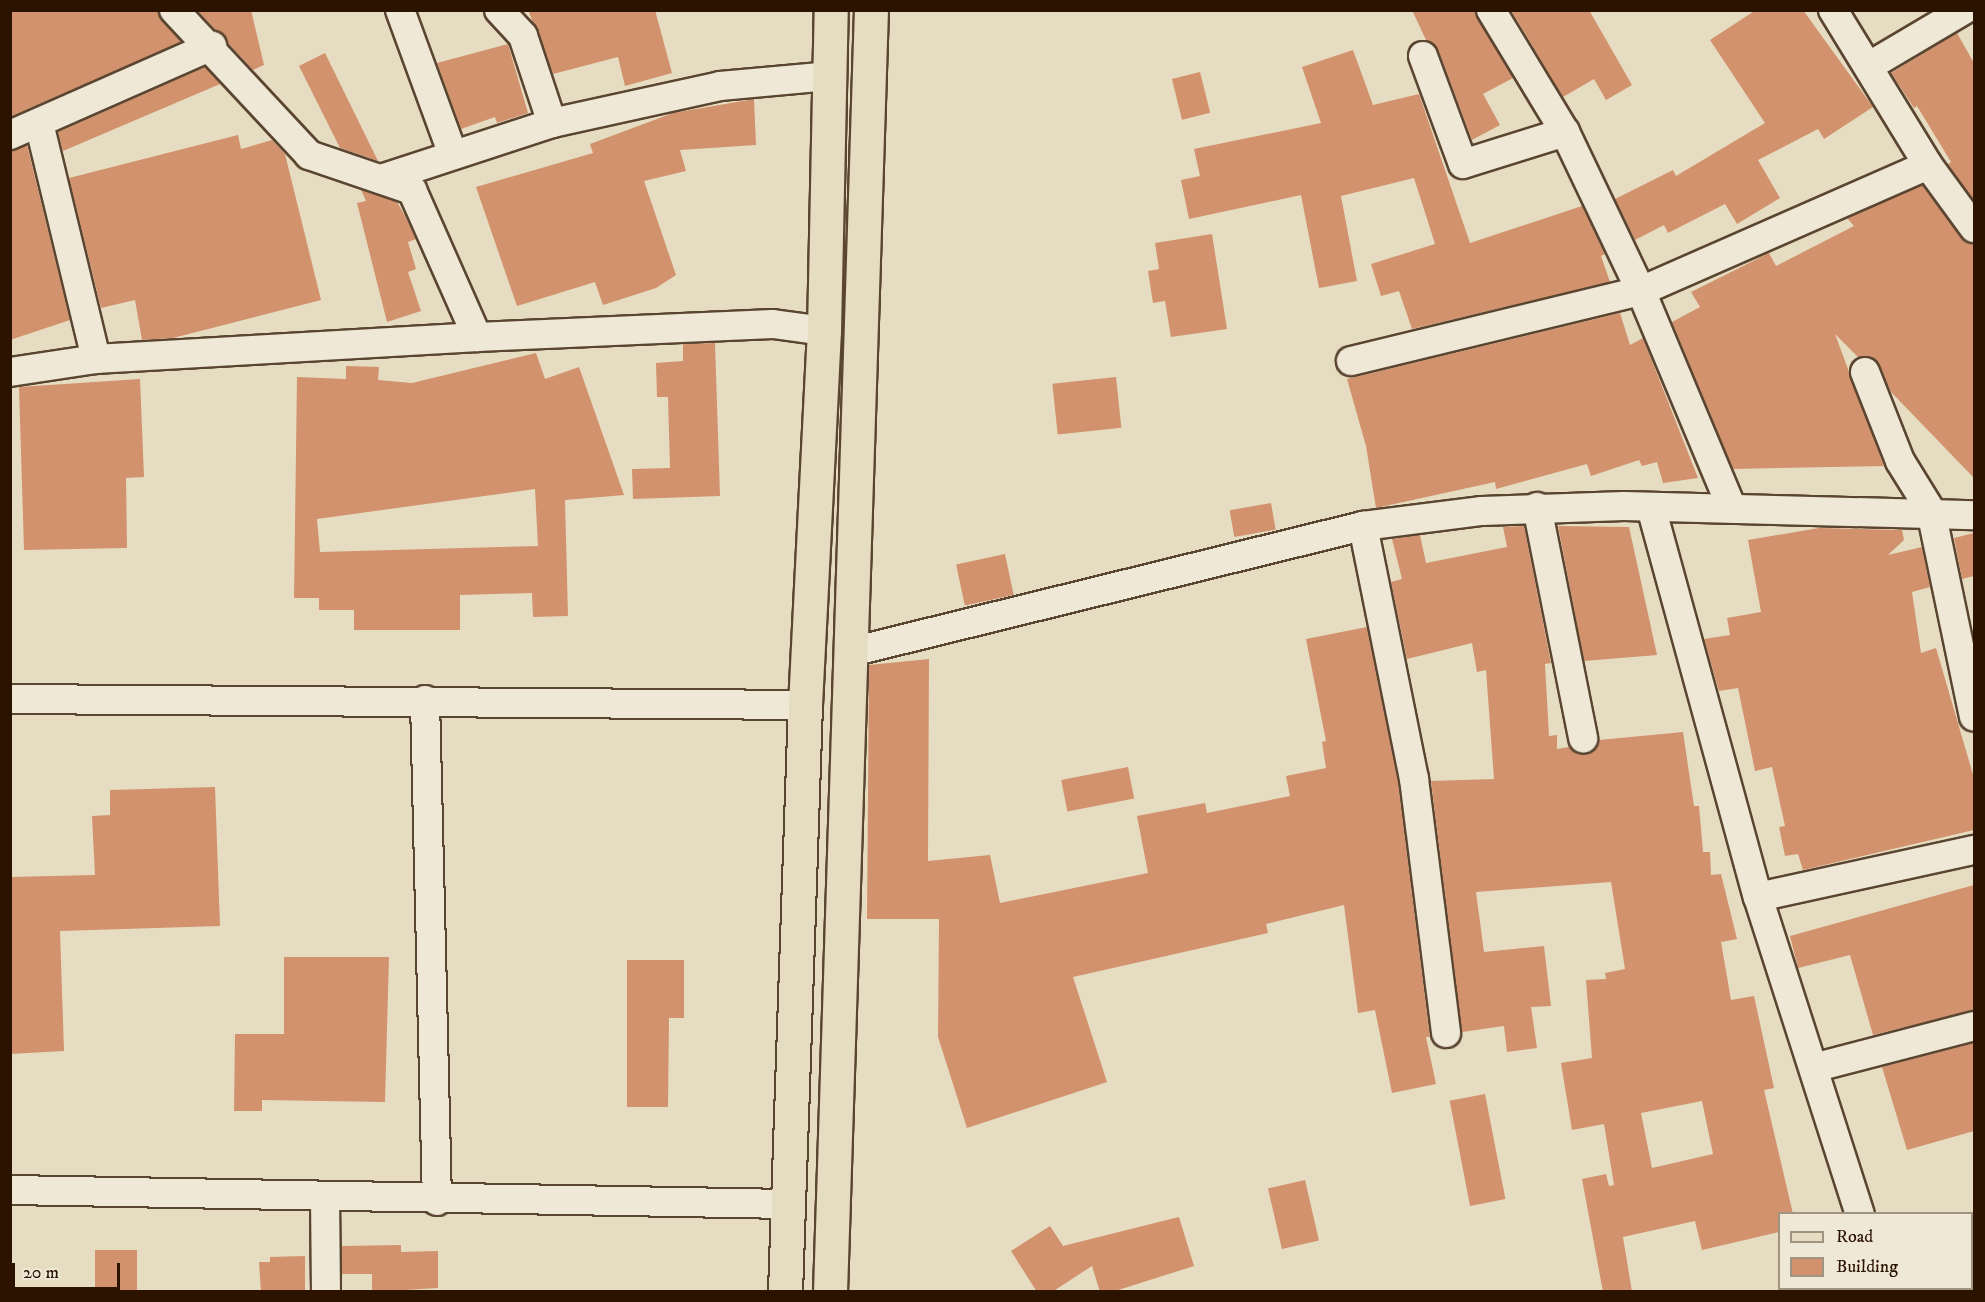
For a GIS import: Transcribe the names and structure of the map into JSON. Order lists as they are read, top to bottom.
{
  "legend": ["Road", "Building"],
  "scale_bar": "20 m"
}
